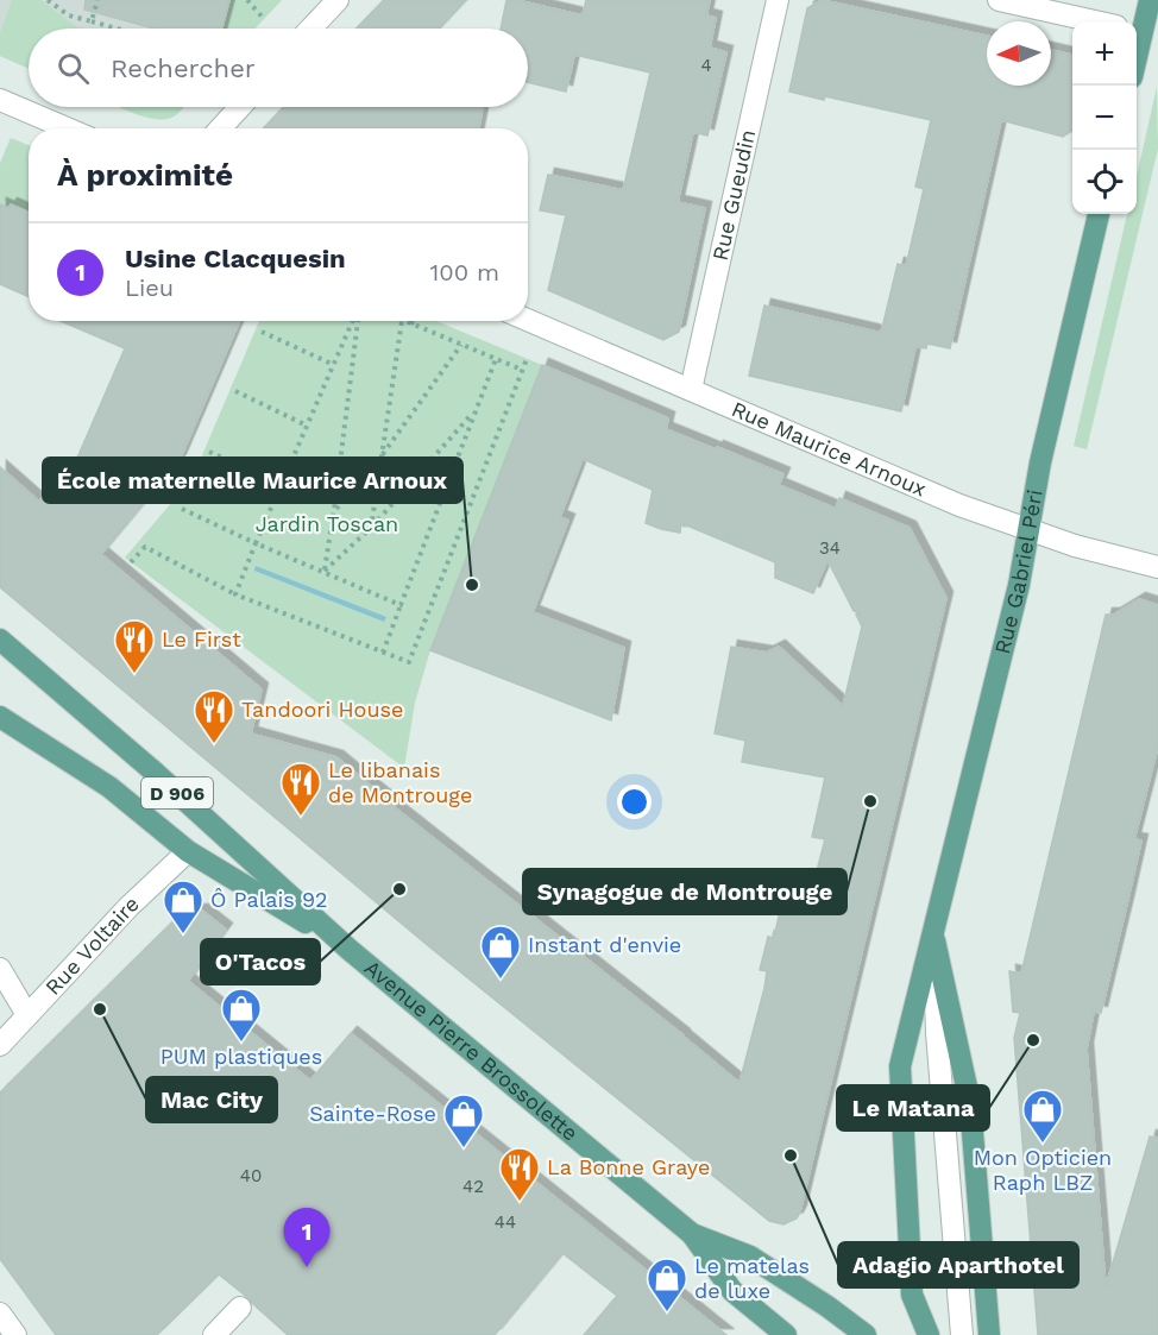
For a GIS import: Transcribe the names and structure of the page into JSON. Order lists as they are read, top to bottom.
{
  "streets": {
    "main road": ["Rue Gabriel Péri", "D 906", "Avenue Pierre Brossolette"],
    "street": ["Rue Gueudin", "Rue Maurice Arnoux", "Rue Voltaire"]
  },
  "crossings": [
    ["Rue Gueudin", "Rue Maurice Arnoux"],
    ["Rue Maurice Arnoux", "Rue Gabriel Péri"],
    ["Rue Voltaire", "Avenue Pierre Brossolette"]
  ],
  "parks": ["Jardin Toscan"],
  "places": {
    "other": [
      "École maternelle Maurice Arnoux",
      "Synagogue de Montrouge",
      "O'Tacos",
      "Mac City",
      "Le Matana",
      "Adagio Aparthotel"
    ],
    "restaurant": [
      "Le First",
      "Tandoori House",
      "Le libanais de Montrouge",
      "La Bonne Graye"
    ],
    "shop": [
      "Ô Palais 92",
      "Instant d'envie",
      "PUM plastiques",
      "Mon Opticien Raph LBZ",
      "Sainte-Rose",
      "Le matelas de luxe"
    ]
  },
  "house_numbers": [
    "4",
    "34",
    "40",
    "42",
    "44"
  ],
  "north": "left",
  "page": {
    "map_buttons": ["+", "−"],
    "search": "Rechercher",
    "heading": "À proximité",
    "list": [
      {
        "mark": "1",
        "name": "Usine Clacquesin",
        "note": "Lieu",
        "value": "100 m"
      }
    ],
    "pins": "1"
  }
}
